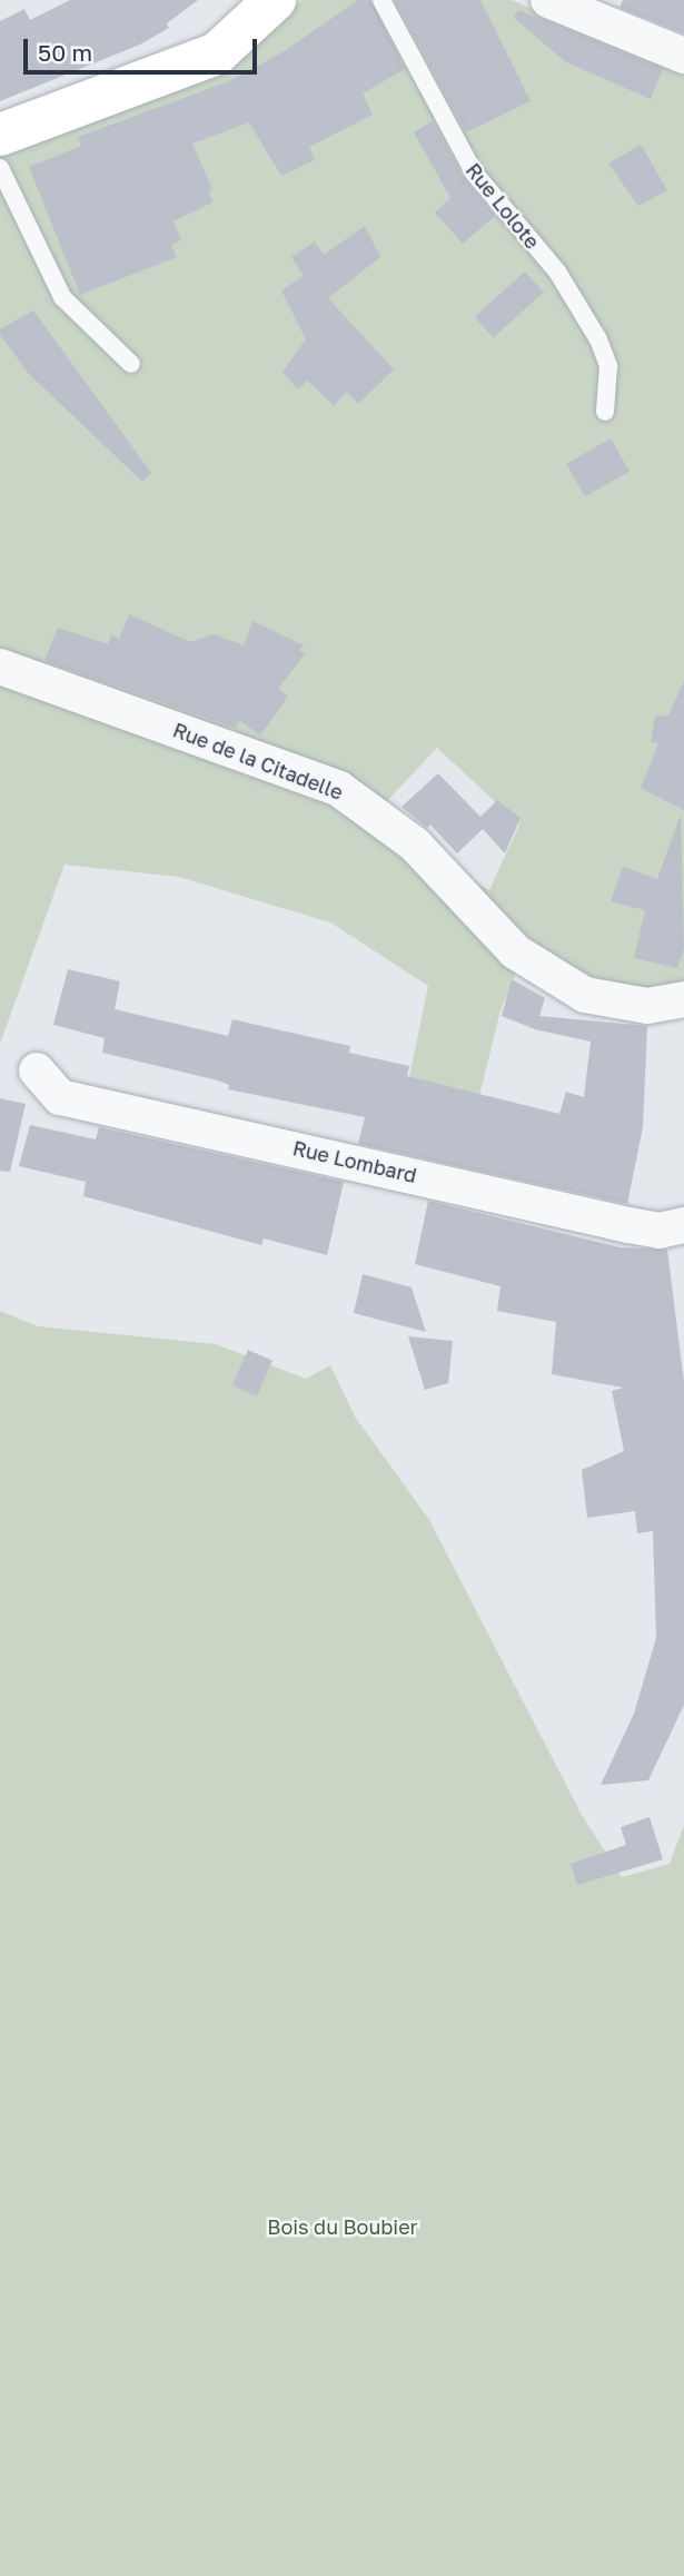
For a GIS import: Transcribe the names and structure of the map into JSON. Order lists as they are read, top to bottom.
{
  "streets": {
    "street": ["Rue de la Citadelle", "Rue Lombard"],
    "lane": ["Rue Lolote"]
  },
  "parks": ["Bois du Boubier"],
  "scale_bar": "50 m"
}
